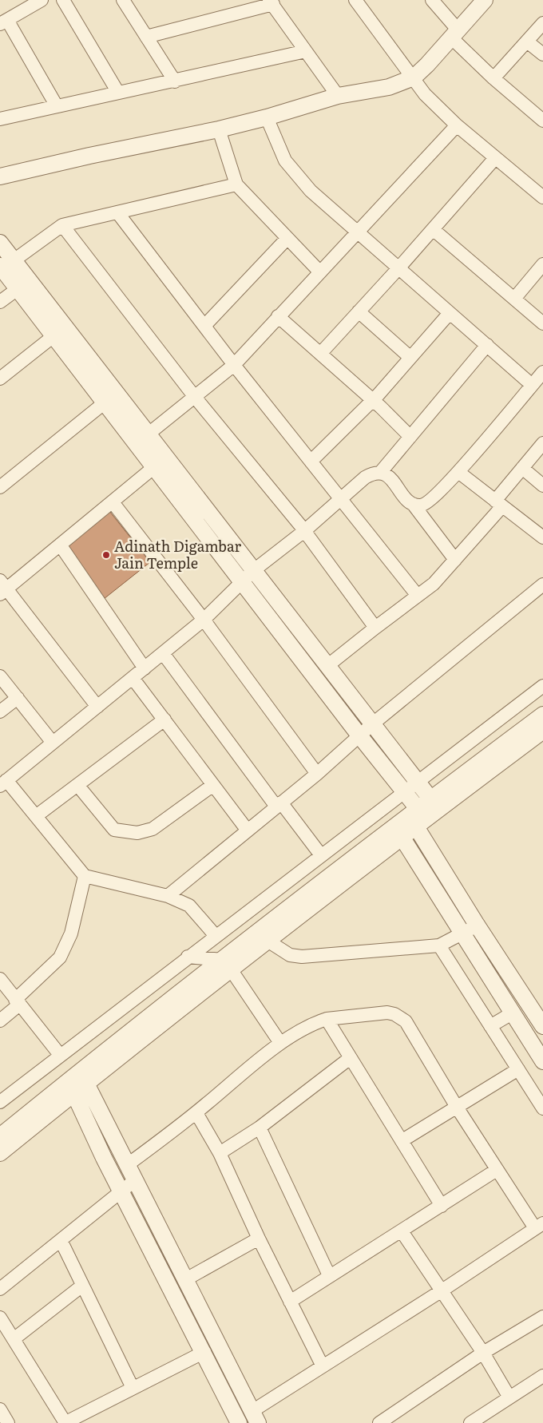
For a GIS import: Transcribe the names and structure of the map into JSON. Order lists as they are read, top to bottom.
{
  "places": ["Adinath Digambar Jain Temple"]
}
